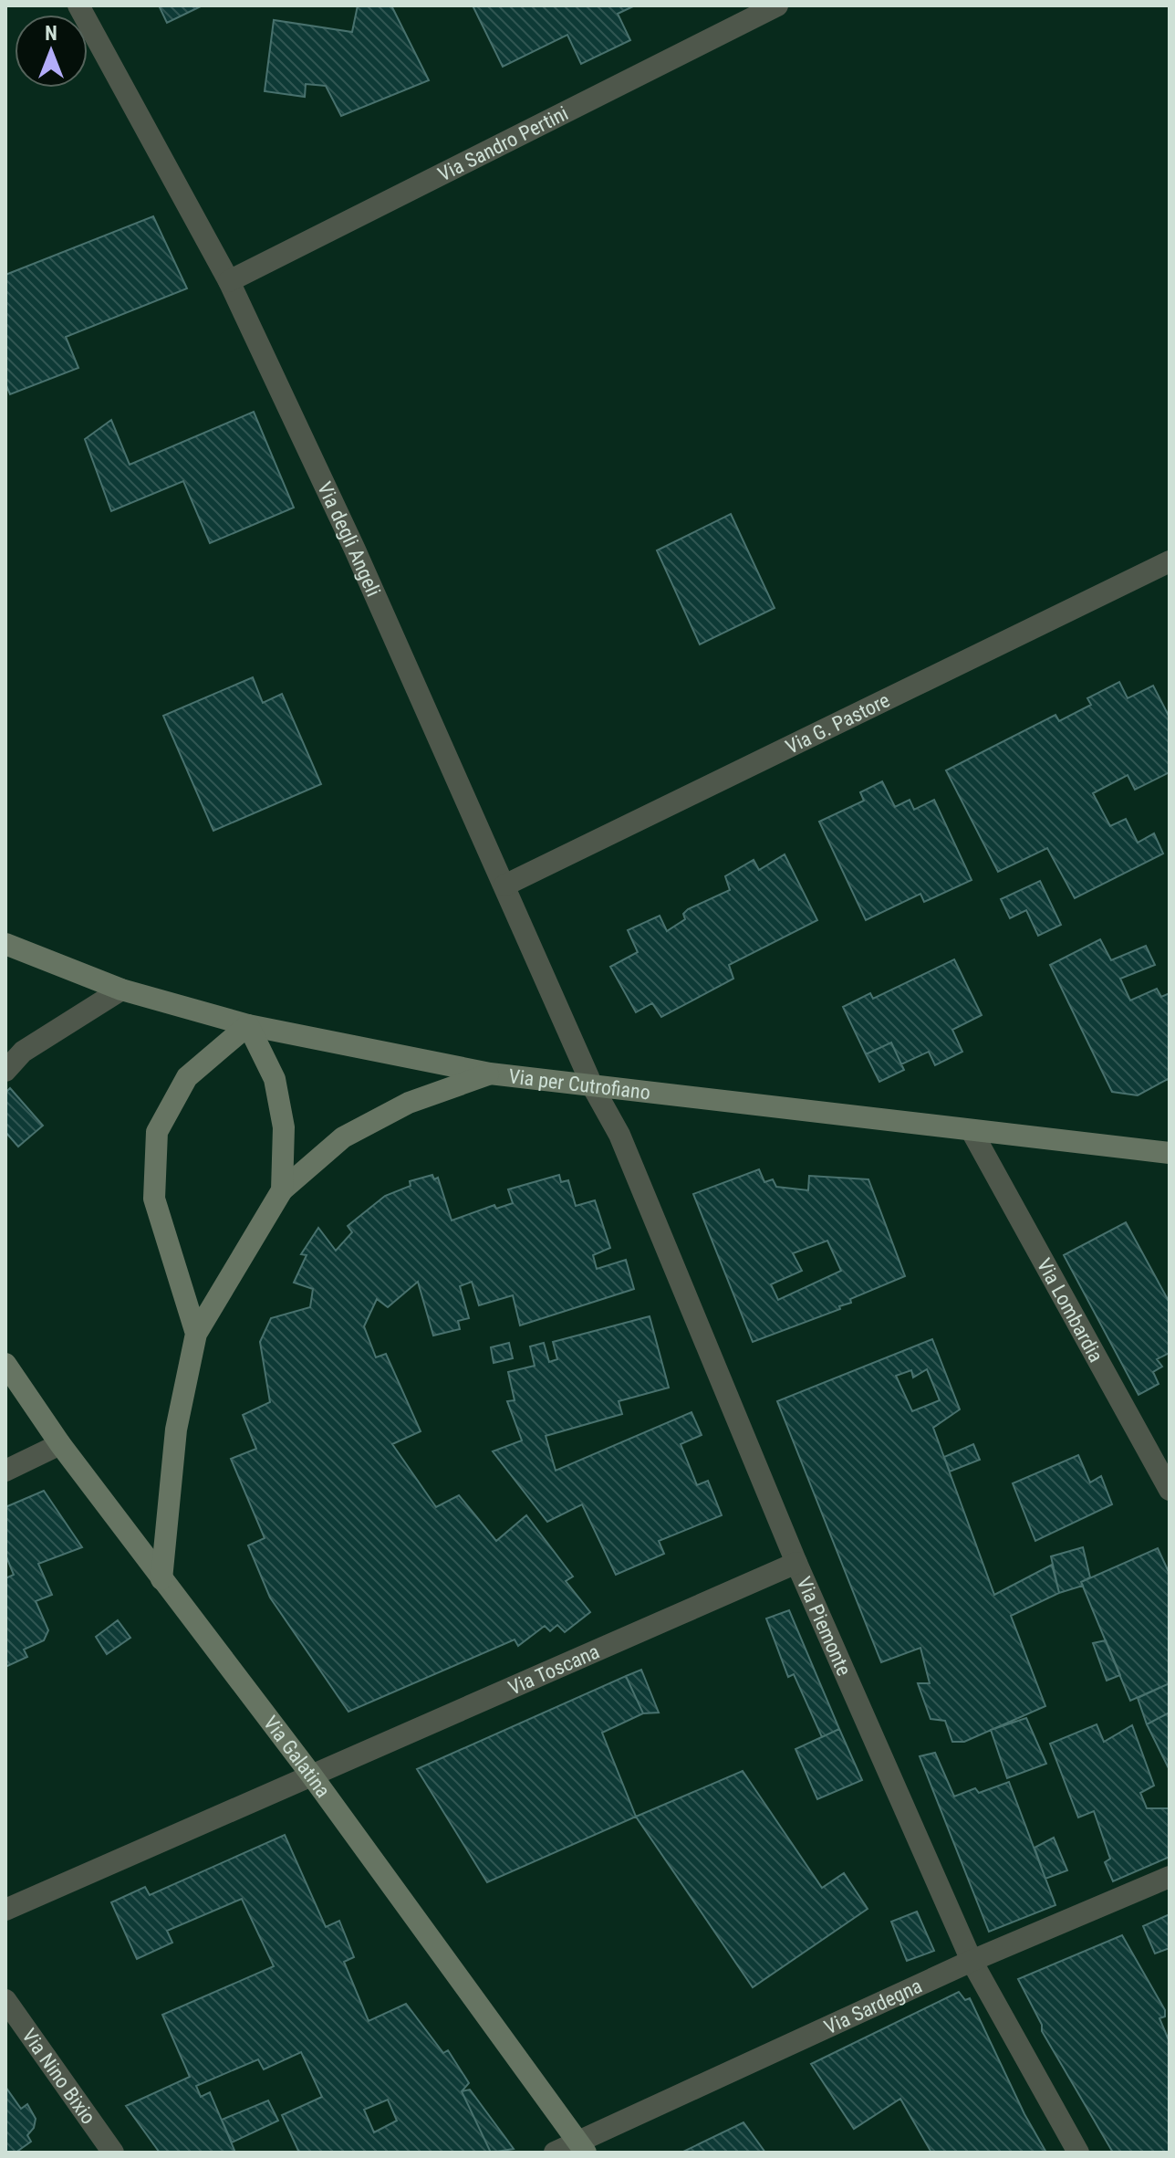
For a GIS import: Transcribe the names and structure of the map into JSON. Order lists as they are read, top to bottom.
{
  "streets": {
    "street": [
      "Via Sandro Pertini",
      "Via degli Angeli",
      "Via G. Pastore",
      "Via per Cutrofiano",
      "Via Lombardia",
      "Via Piemonte",
      "Via Toscana",
      "Via Galatina",
      "Via Sardegna",
      "Via Nino Bixio"
    ]
  },
  "crossings": [
    ["Via Sandro Pertini", "Via degli Angeli"],
    ["Via degli Angeli", "Via G. Pastore"],
    ["Via degli Angeli", "Via per Cutrofiano"],
    ["Via degli Angeli", "Via Piemonte"],
    ["Via per Cutrofiano", "Via Lombardia"],
    ["Via per Cutrofiano", "Via Piemonte"],
    ["Via Piemonte", "Via Toscana"],
    ["Via Piemonte", "Via Sardegna"],
    ["Via Toscana", "Via Galatina"],
    ["Via Galatina", "Via Sardegna"]
  ],
  "north": "top"
}
